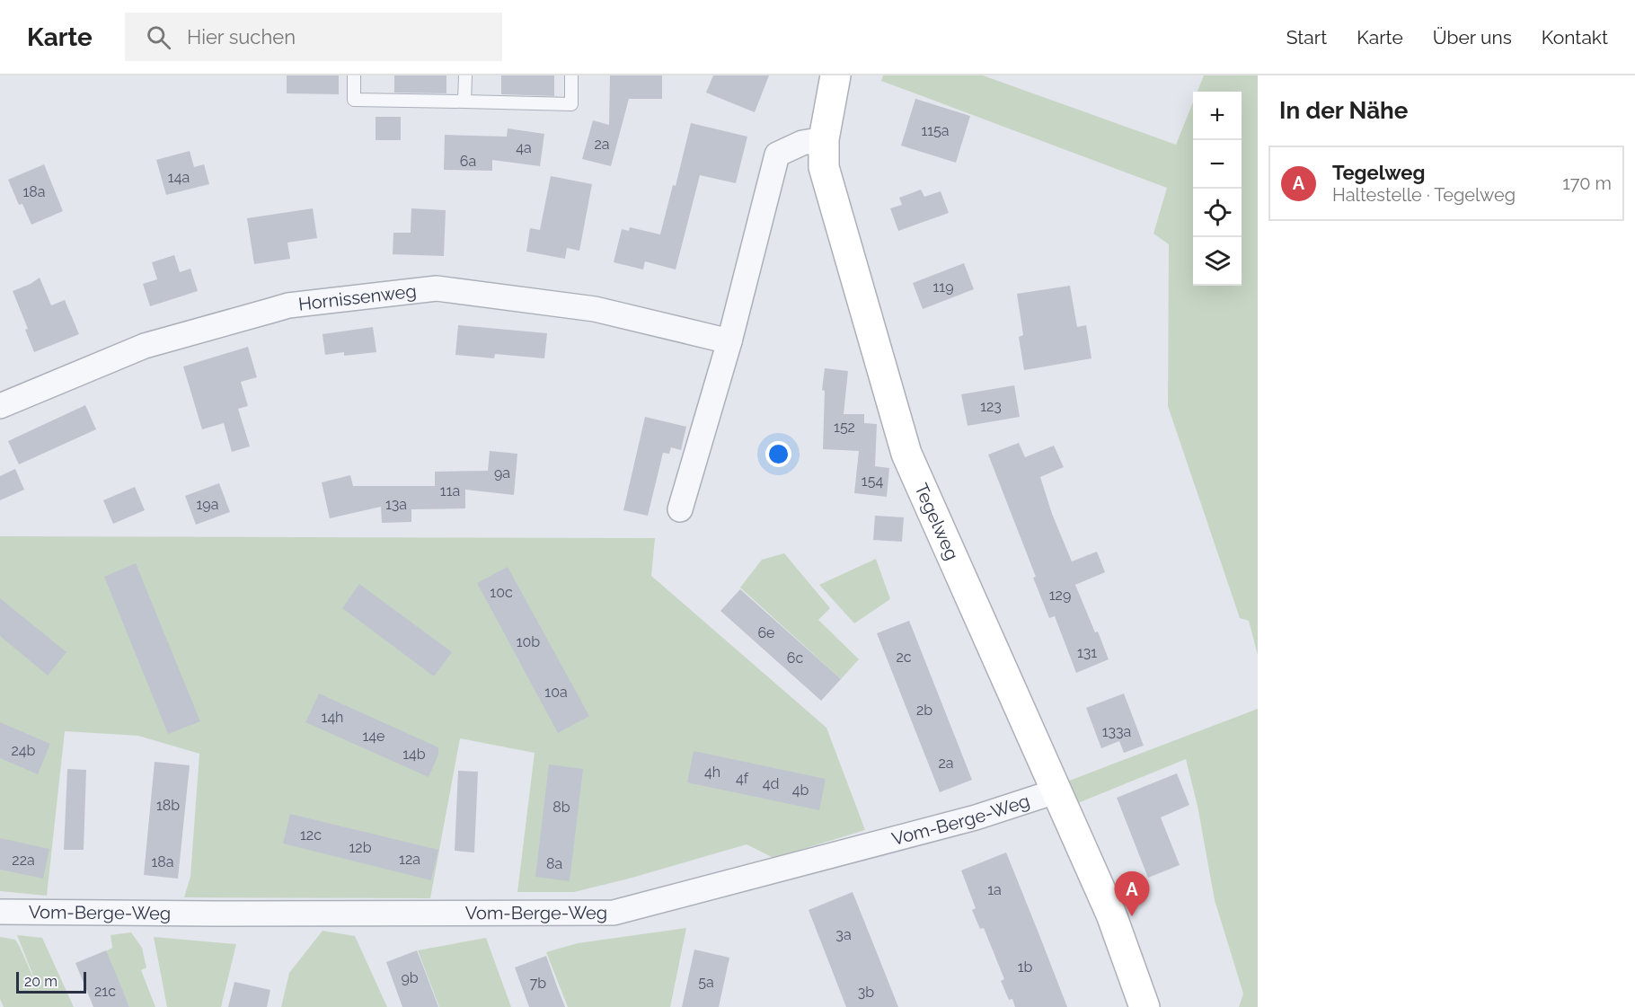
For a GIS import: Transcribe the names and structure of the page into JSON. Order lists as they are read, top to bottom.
{
  "streets": {
    "street": ["Hornissenweg", "Tegelweg", "Vom-Berge-Weg"]
  },
  "crossings": [
    ["Tegelweg", "Vom-Berge-Weg"]
  ],
  "house_numbers": [
    "115a",
    "2a",
    "4a",
    "6a",
    "14a",
    "18a",
    "119",
    "123",
    "152",
    "9a",
    "154",
    "11a",
    "19a",
    "13a",
    "10c",
    "129",
    "6e",
    "10b",
    "131",
    "2c",
    "6c",
    "10a",
    "2b",
    "14h",
    "133a",
    "14e",
    "24b",
    "14b",
    "2a",
    "4h",
    "4f",
    "4d",
    "4b",
    "18b",
    "8b",
    "12c",
    "12b",
    "12a",
    "22a",
    "18a",
    "8a",
    "1a",
    "3a",
    "1b",
    "9b",
    "5a",
    "7b",
    "21c",
    "3b"
  ],
  "scale_bar": "20 m",
  "page": {
    "header": "Karte",
    "search": "Hier suchen",
    "nav": [
      "Start",
      "Karte",
      "Über uns",
      "Kontakt"
    ],
    "heading": "In der Nähe",
    "map_buttons": ["+", "−"],
    "list": [
      {
        "mark": "A",
        "name": "Tegelweg",
        "note": "Haltestelle · Tegelweg",
        "value": "170 m"
      }
    ],
    "pins": "A",
    "scale": "20 m"
  }
}
